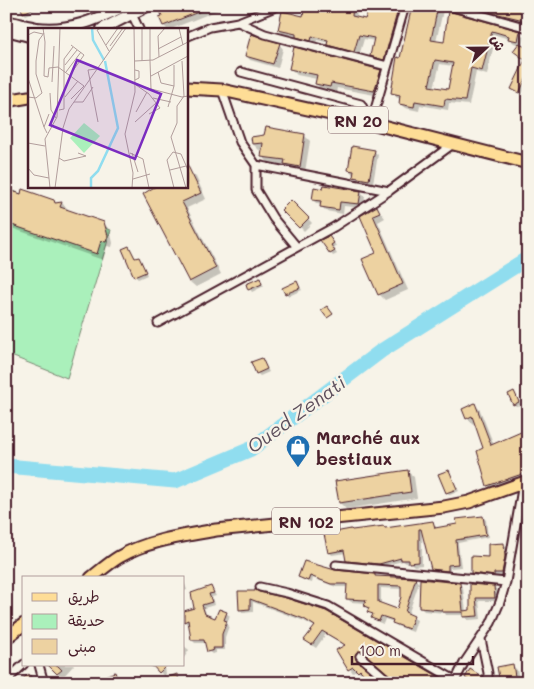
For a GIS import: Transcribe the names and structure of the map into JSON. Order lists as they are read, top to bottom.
{
  "streets": {
    "main road": ["RN 20", "RN 102"]
  },
  "water": ["Oued Zenati"],
  "places": {
    "shop": ["Marché aux bestiaux"]
  },
  "legend": ["طريق", "حديقة", "مبنى"],
  "scale_bar": "100 m",
  "north": "right"
}
